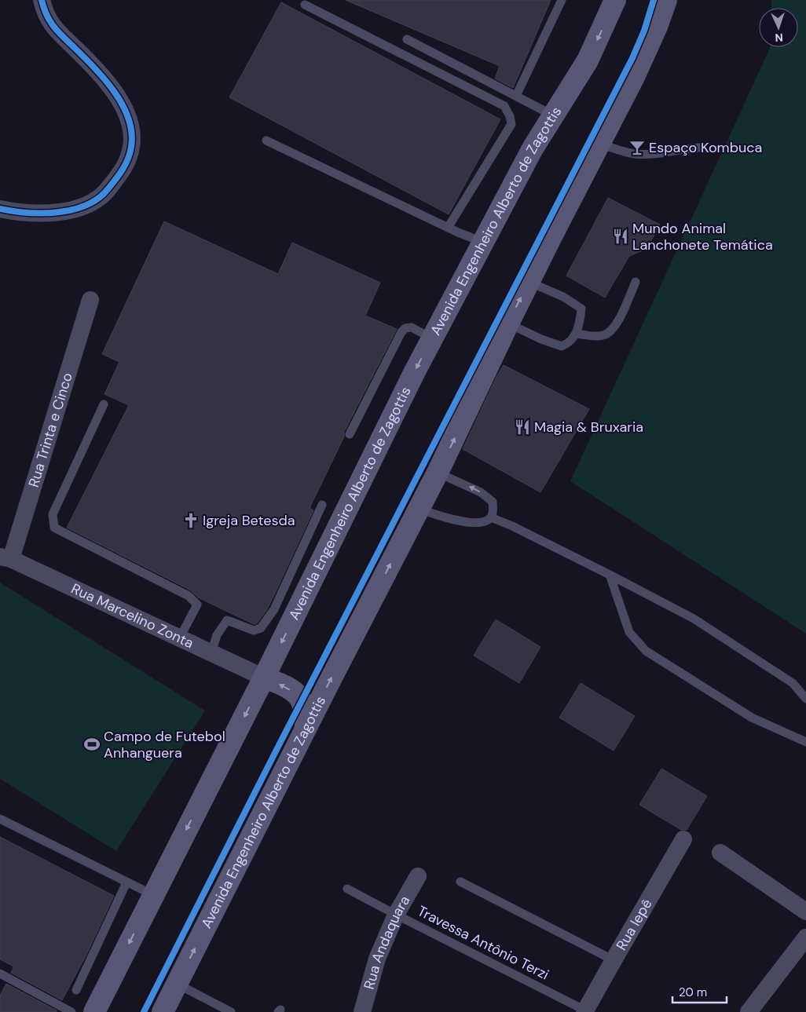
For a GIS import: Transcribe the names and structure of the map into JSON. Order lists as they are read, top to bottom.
{
  "streets": {
    "main road": ["Avenida Engenheiro Alberto de Zagottis"],
    "street": [
      "Rua Trinta e Cinco",
      "Rua Marcelino Zonta",
      "Rua Iepê",
      "Rua Andaquara"
    ],
    "lane": ["Travessa Antônio Terzi"]
  },
  "crossings": [
    ["Avenida Engenheiro Alberto de Zagottis", "Rua Marcelino Zonta"],
    ["Rua Trinta e Cinco", "Rua Marcelino Zonta"],
    ["Rua Iepê", "Travessa Antônio Terzi"],
    ["Travessa Antônio Terzi", "Rua Andaquara"]
  ],
  "places": {
    "bar": ["Espaço Kombuca"],
    "restaurant": ["Mundo Animal Lanchonete Temática", "Magia & Bruxaria"],
    "church": ["Igreja Betesda"],
    "sports": ["Campo de Futebol Anhanguera"]
  },
  "scale_bar": "20 m",
  "north": "bottom"
}
